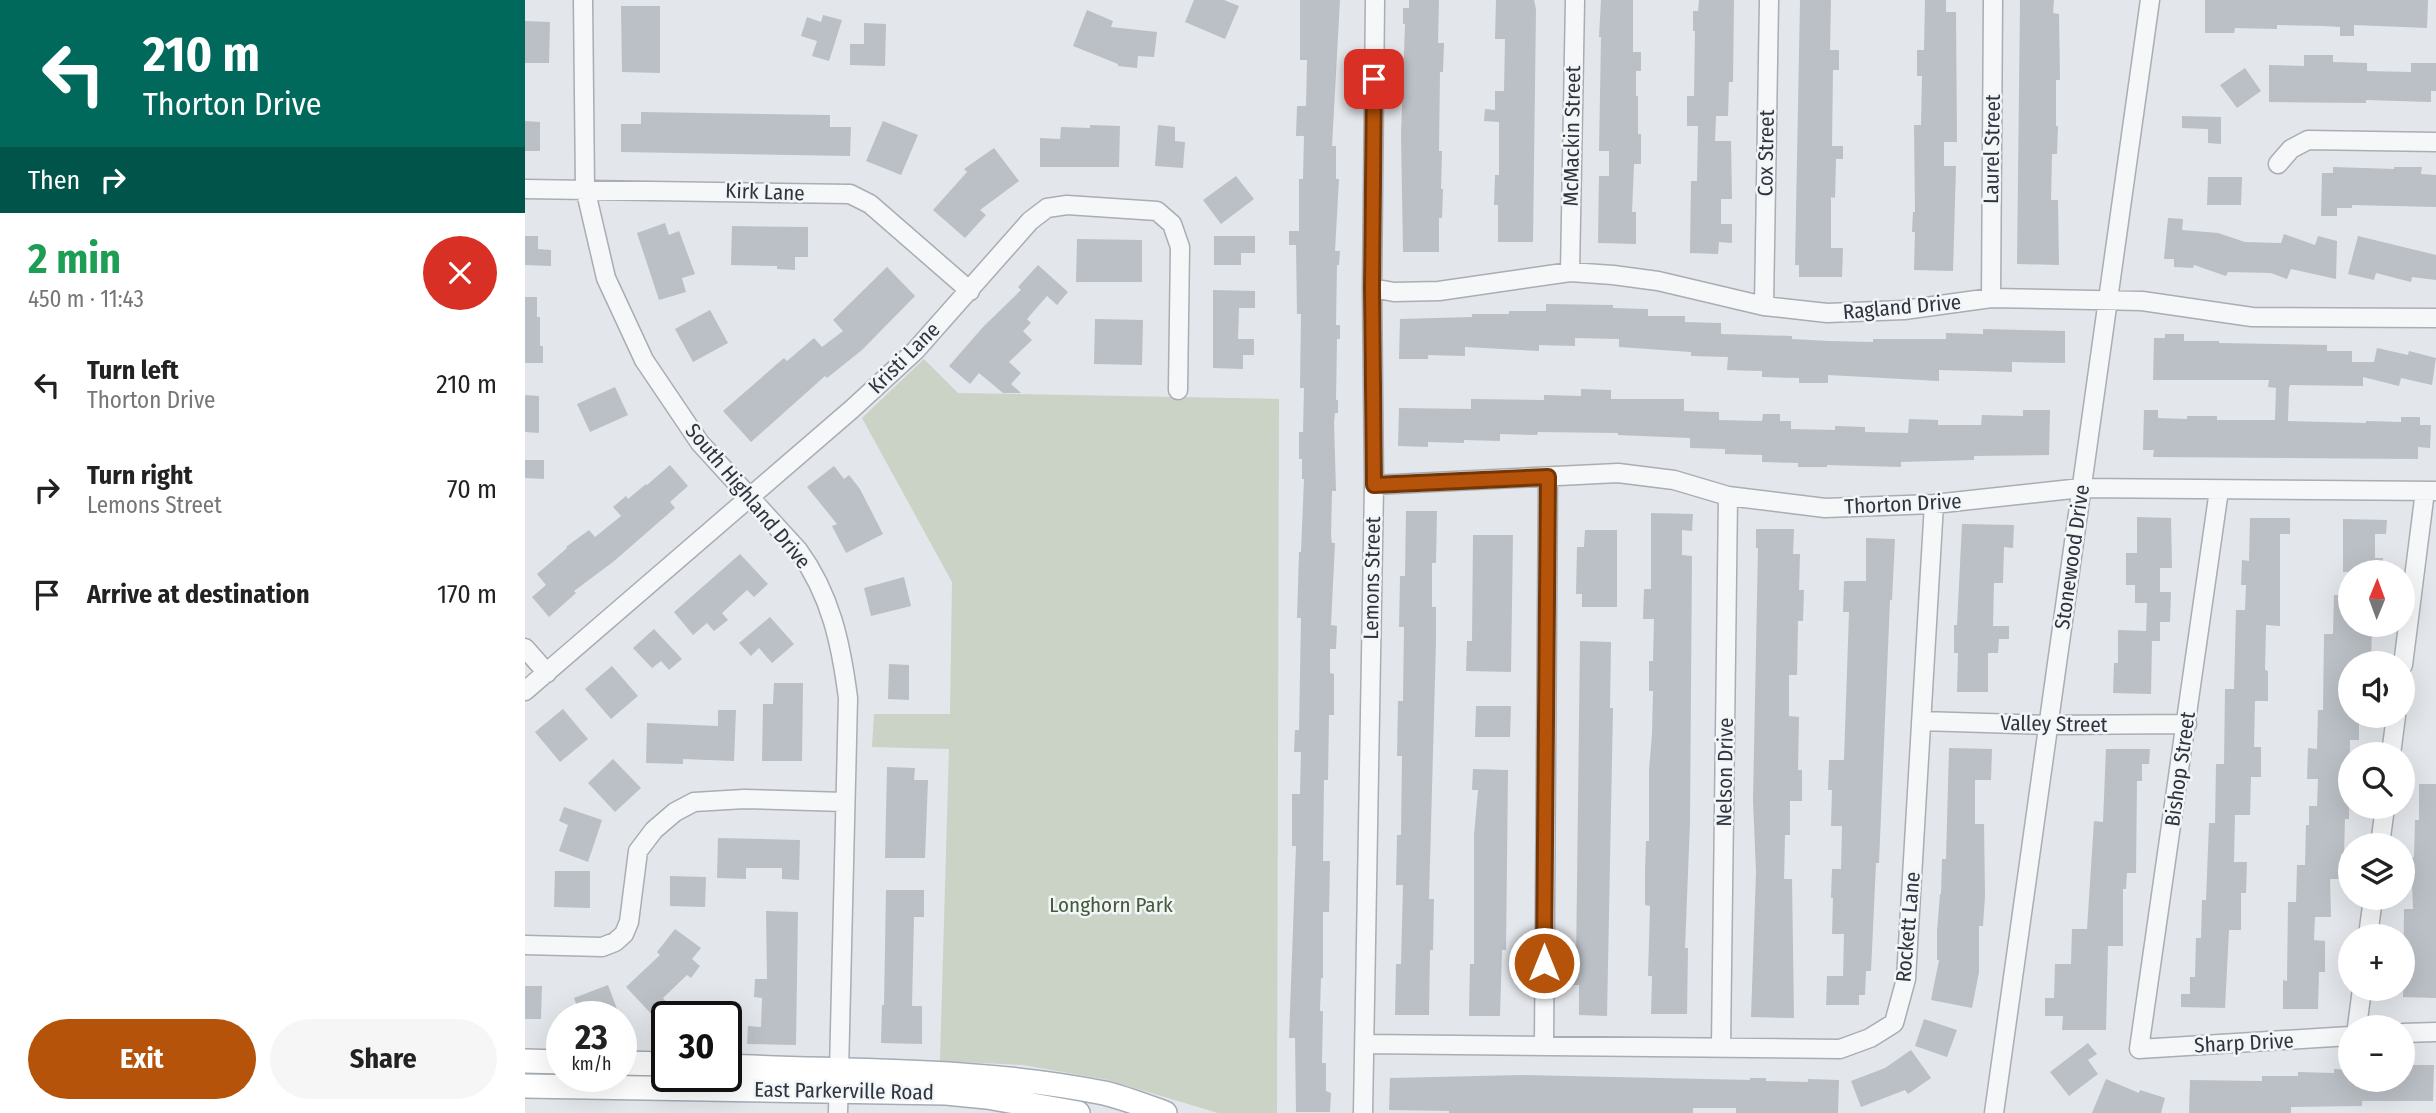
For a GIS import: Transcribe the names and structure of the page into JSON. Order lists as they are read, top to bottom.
{
  "streets": {
    "main road": ["East Parkerville Road"],
    "street": [
      "McMackin Street",
      "Laurel Street",
      "Cox Street",
      "Kirk Lane",
      "Ragland Drive",
      "Kristi Lane",
      "South Highland Drive",
      "Thorton Drive",
      "Stonewood Drive",
      "Lemons Street",
      "Valley Street",
      "Bishop Street",
      "Nelson Drive",
      "Rockett Lane",
      "Sharp Drive"
    ]
  },
  "crossings": [
    ["McMackin Street", "Ragland Drive"],
    ["Laurel Street", "Ragland Drive"],
    ["Cox Street", "Ragland Drive"],
    ["Kirk Lane", "Kristi Lane"],
    ["Kirk Lane", "South Highland Drive"],
    ["Ragland Drive", "Stonewood Drive"],
    ["Ragland Drive", "Lemons Street"],
    ["Kristi Lane", "South Highland Drive"],
    ["South Highland Drive", "East Parkerville Road"],
    ["Thorton Drive", "Stonewood Drive"],
    ["Thorton Drive", "Lemons Street"],
    ["Thorton Drive", "Bishop Street"],
    ["Thorton Drive", "Nelson Drive"],
    ["Thorton Drive", "Rockett Lane"],
    ["Stonewood Drive", "Valley Street"],
    ["Lemons Street", "Rockett Lane"],
    ["Valley Street", "Bishop Street"],
    ["Valley Street", "Rockett Lane"],
    ["Bishop Street", "Sharp Drive"],
    ["Nelson Drive", "Rockett Lane"]
  ],
  "parks": ["Longhorn Park"],
  "north": "top",
  "page": {
    "turn": ["210 m", "Thorton Drive"],
    "then": "Then",
    "heading": ["2 min", "450 m · 11:43"],
    "list": [
      {
        "name": "Turn left",
        "note": "Thorton Drive",
        "value": "210 m"
      },
      {
        "name": "Turn right",
        "note": "Lemons Street",
        "value": "70 m"
      },
      {
        "name": "Arrive at destination",
        "value": "170 m"
      }
    ],
    "map_buttons": ["+", "−"],
    "speed": "23 km/h",
    "limit": "30",
    "buttons": ["Exit", "Share"]
  }
}
